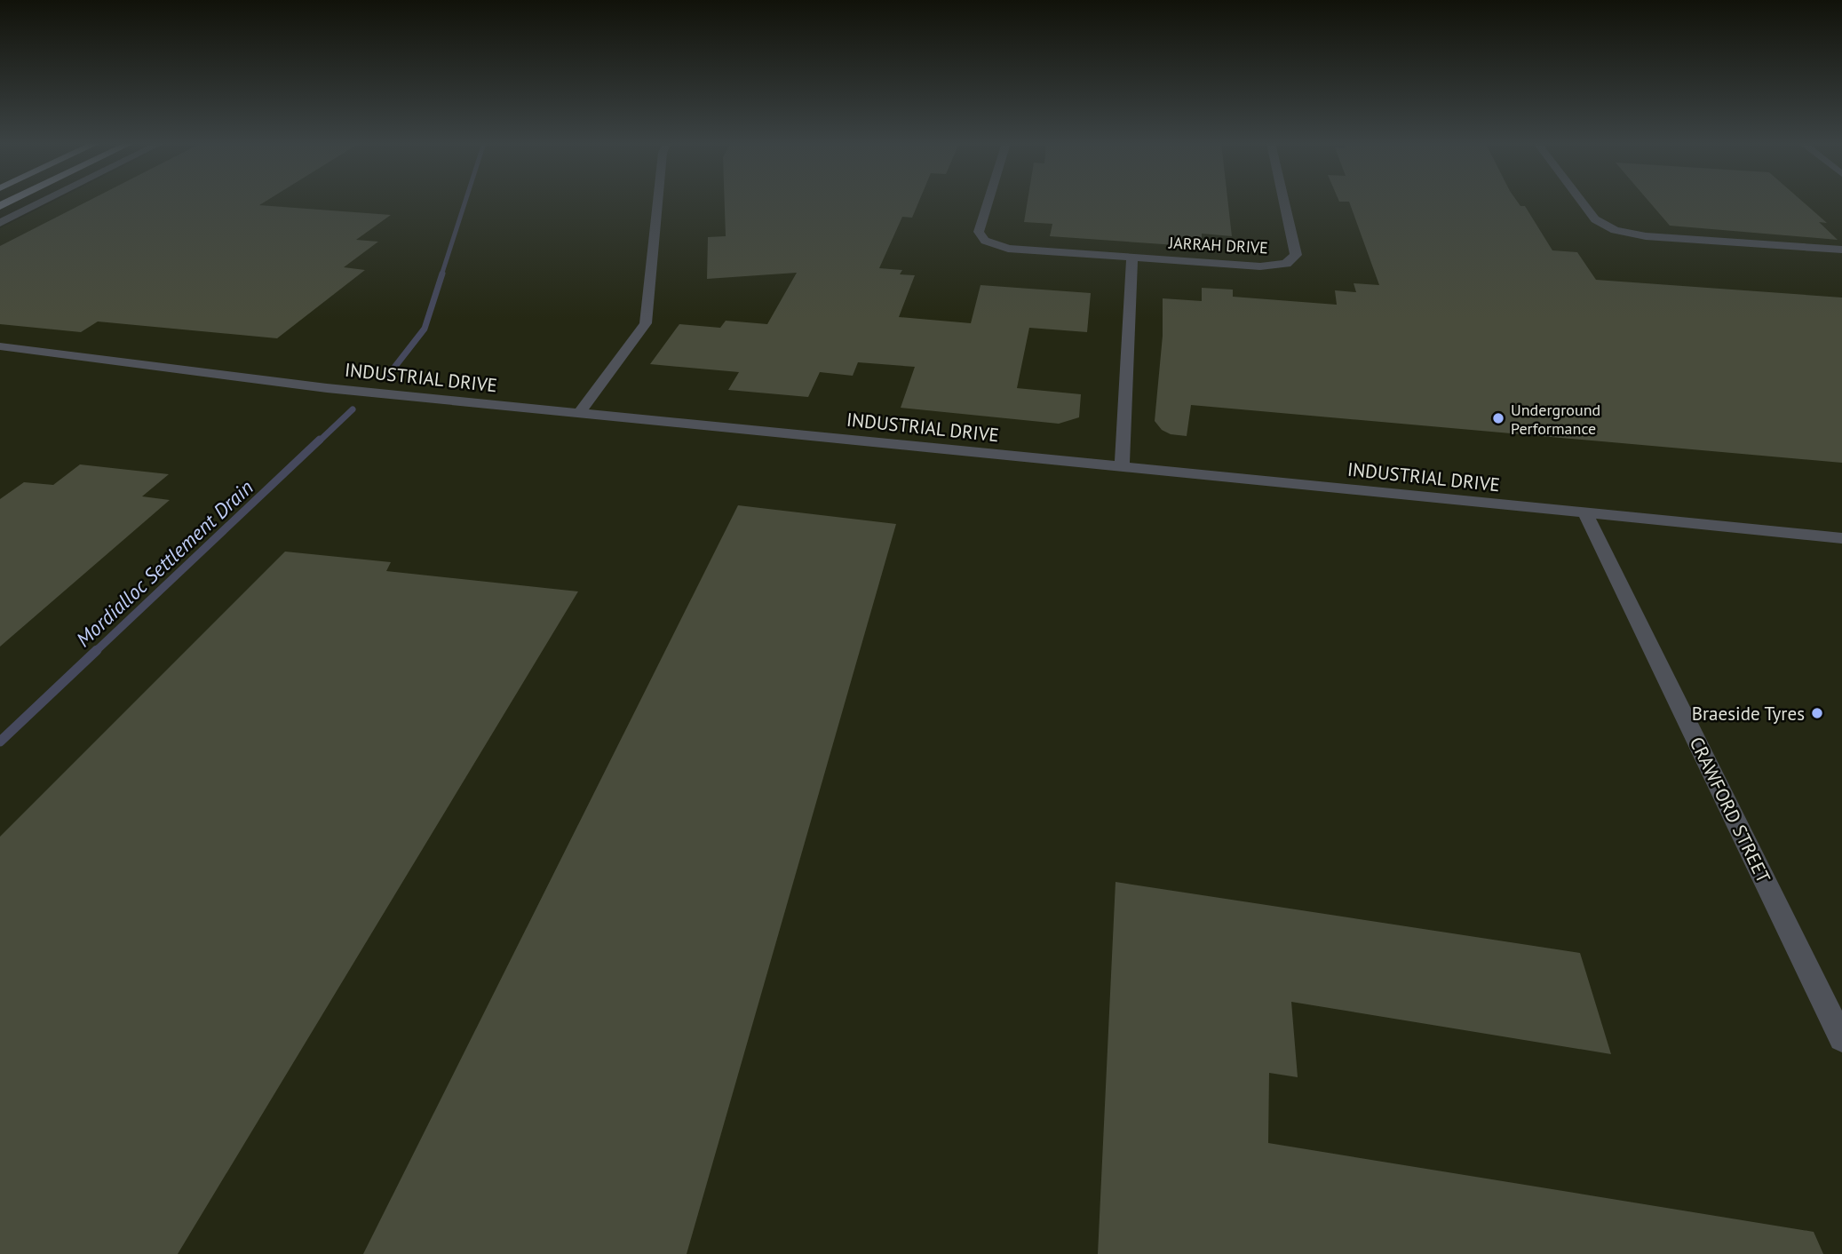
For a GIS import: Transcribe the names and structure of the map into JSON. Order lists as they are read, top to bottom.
{
  "streets": {
    "street": ["JARRAH DRIVE", "INDUSTRIAL DRIVE", "CRAWFORD STREET"]
  },
  "crossings": [
    ["INDUSTRIAL DRIVE", "CRAWFORD STREET"]
  ],
  "water": ["Mordialloc Settlement Drain"],
  "places": ["Underground Performance", "Braeside Tyres"]
}
